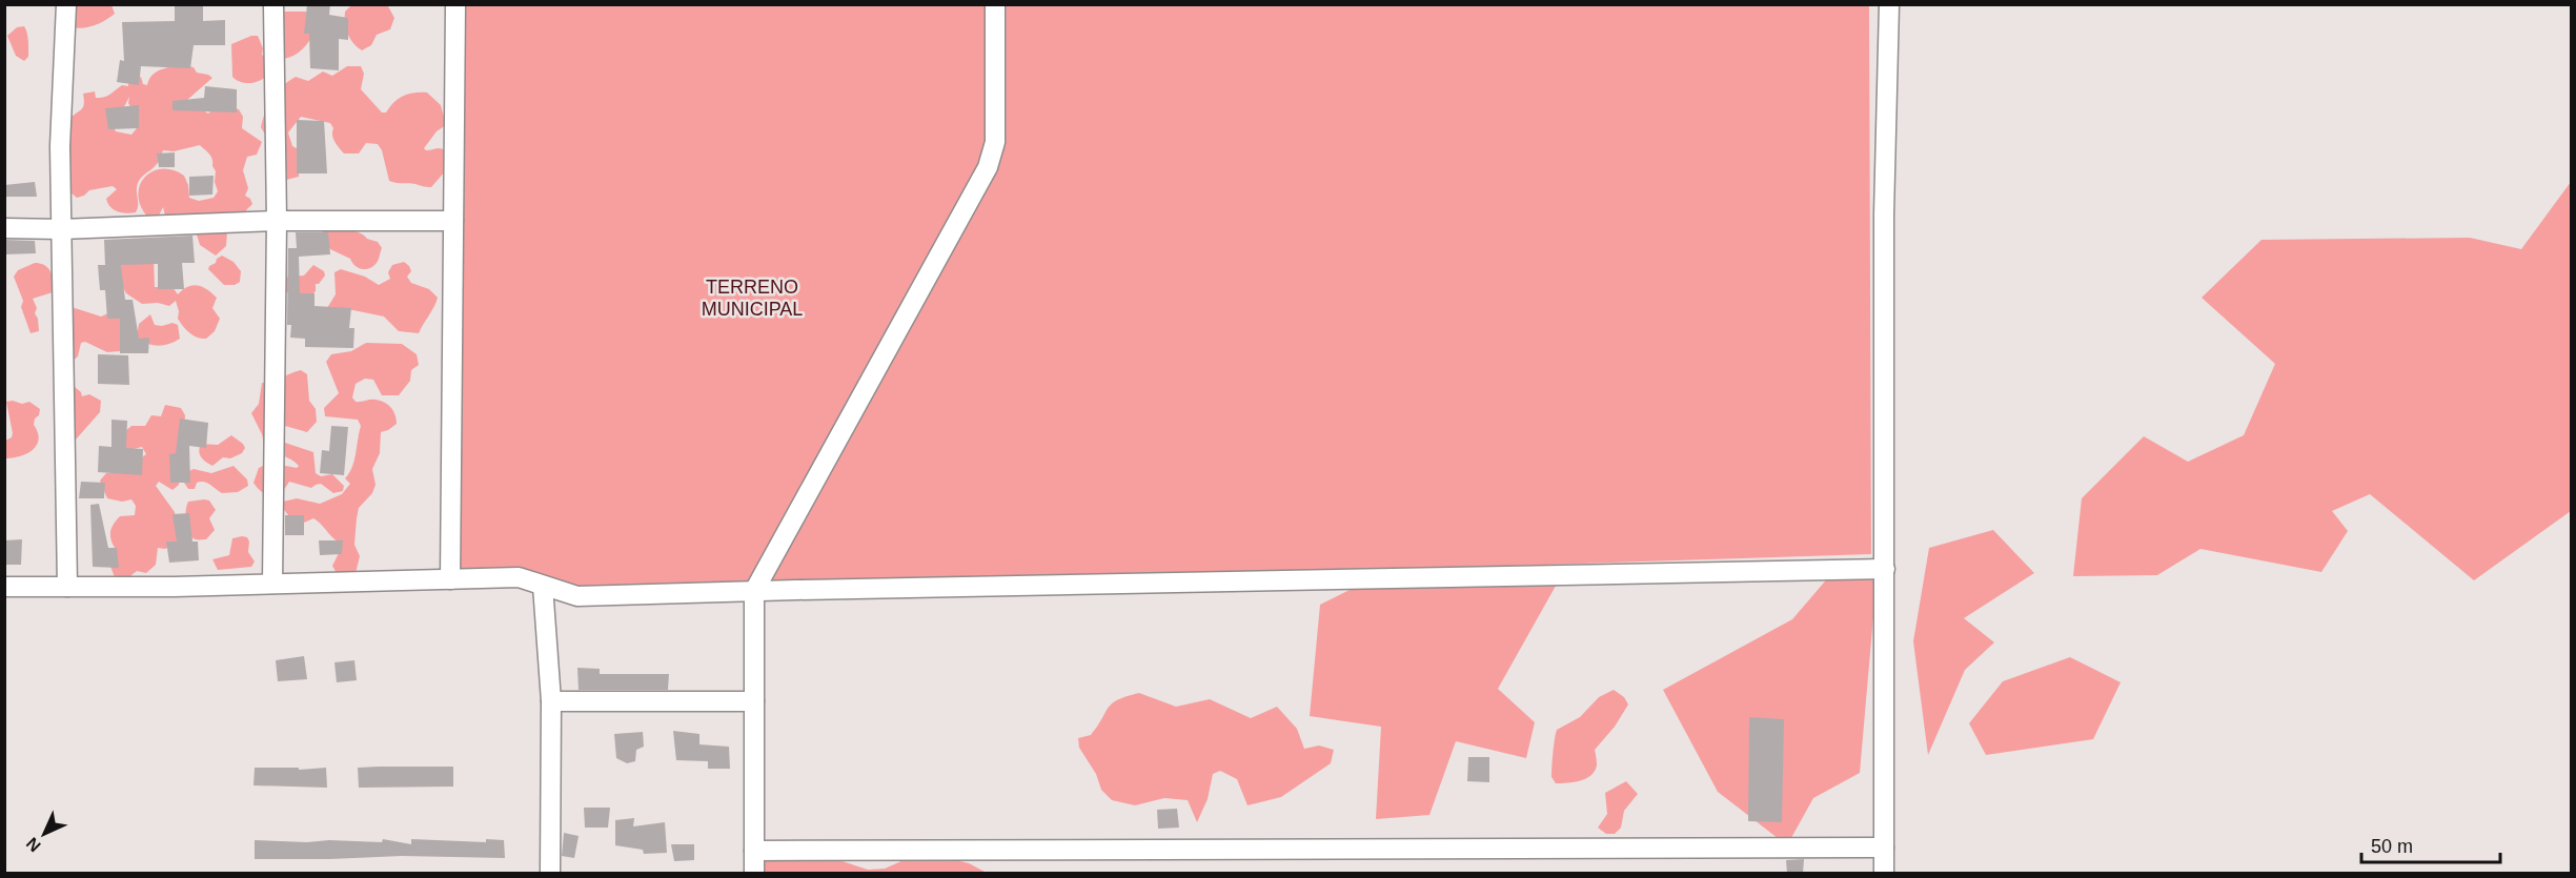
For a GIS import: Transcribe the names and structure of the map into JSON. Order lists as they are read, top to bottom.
{
  "parks": ["TERRENO MUNICIPAL"],
  "scale_bar": "50 m",
  "north": "bottom left"
}
